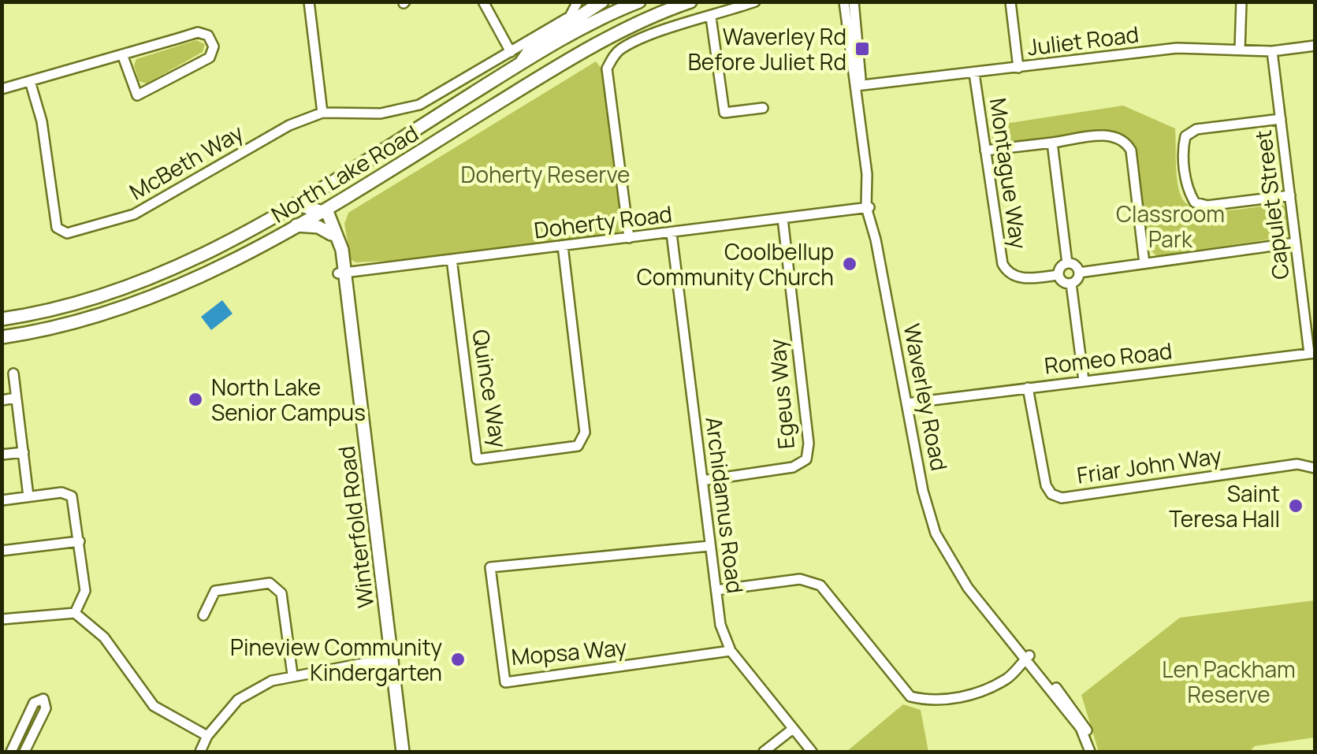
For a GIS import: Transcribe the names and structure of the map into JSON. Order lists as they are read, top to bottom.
{
  "streets": {
    "main road": ["North Lake Road", "Winterfold Road"],
    "street": [
      "Juliet Road",
      "McBeth Way",
      "Montague Way",
      "Capulet Street",
      "Doherty Road",
      "Romeo Road",
      "Quince Way",
      "Egeus Way",
      "Waverley Road",
      "Friar John Way",
      "Archidamus Road",
      "Mopsa Way"
    ]
  },
  "crossings": [
    ["Juliet Road", "Montague Way"],
    ["Juliet Road", "Capulet Street"],
    ["Juliet Road", "Waverley Road"],
    ["North Lake Road", "Winterfold Road"],
    ["Capulet Street", "Romeo Road"],
    ["Doherty Road", "Quince Way"],
    ["Doherty Road", "Egeus Way"],
    ["Doherty Road", "Waverley Road"],
    ["Doherty Road", "Archidamus Road"],
    ["Doherty Road", "Winterfold Road"],
    ["Romeo Road", "Waverley Road"],
    ["Romeo Road", "Friar John Way"],
    ["Egeus Way", "Archidamus Road"],
    ["Archidamus Road", "Mopsa Way"]
  ],
  "parks": ["Doherty Reserve", "Classroom Park", "Len Packham Reserve"],
  "places": {
    "transit": ["Waverley Rd Before Juliet Rd"],
    "other": [
      "Coolbellup Community Church",
      "North Lake Senior Campus",
      "Saint Teresa Hall",
      "Pineview Community Kindergarten"
    ]
  }
}
